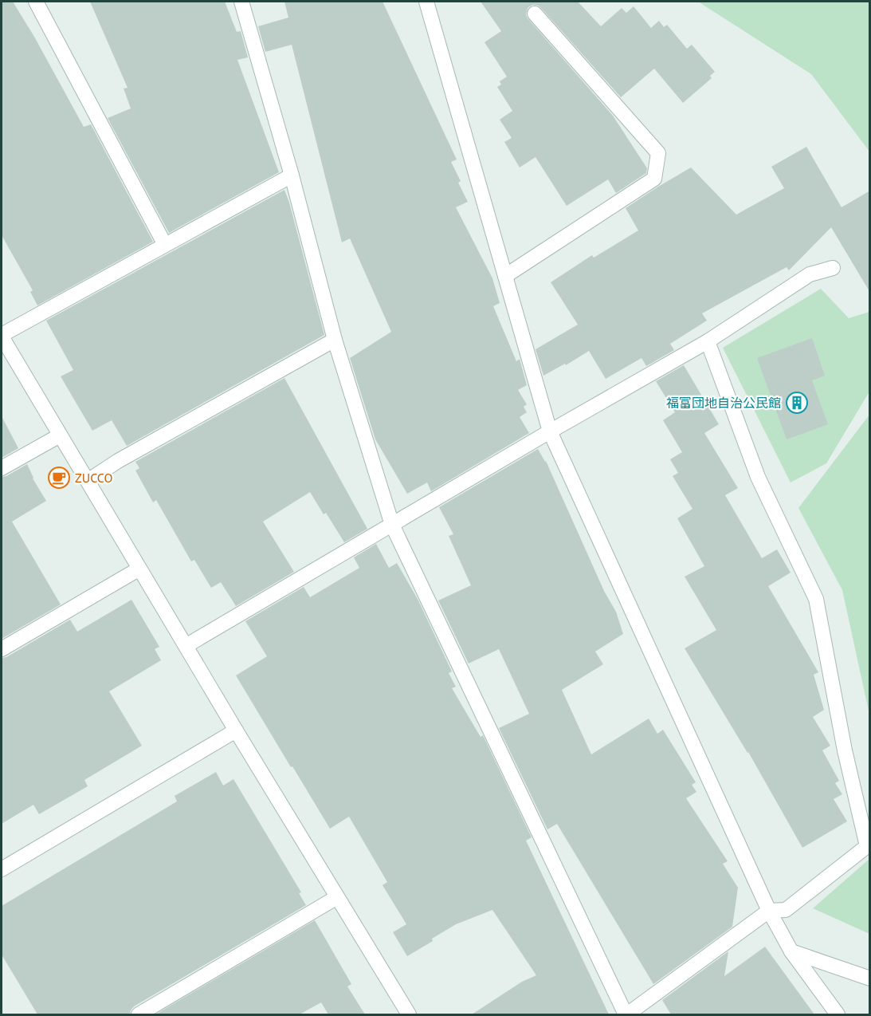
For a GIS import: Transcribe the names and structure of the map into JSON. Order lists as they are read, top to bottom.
{
  "places": {
    "building": ["福富団地自治公民館"],
    "cafe": ["ZUCCO"]
  }
}
